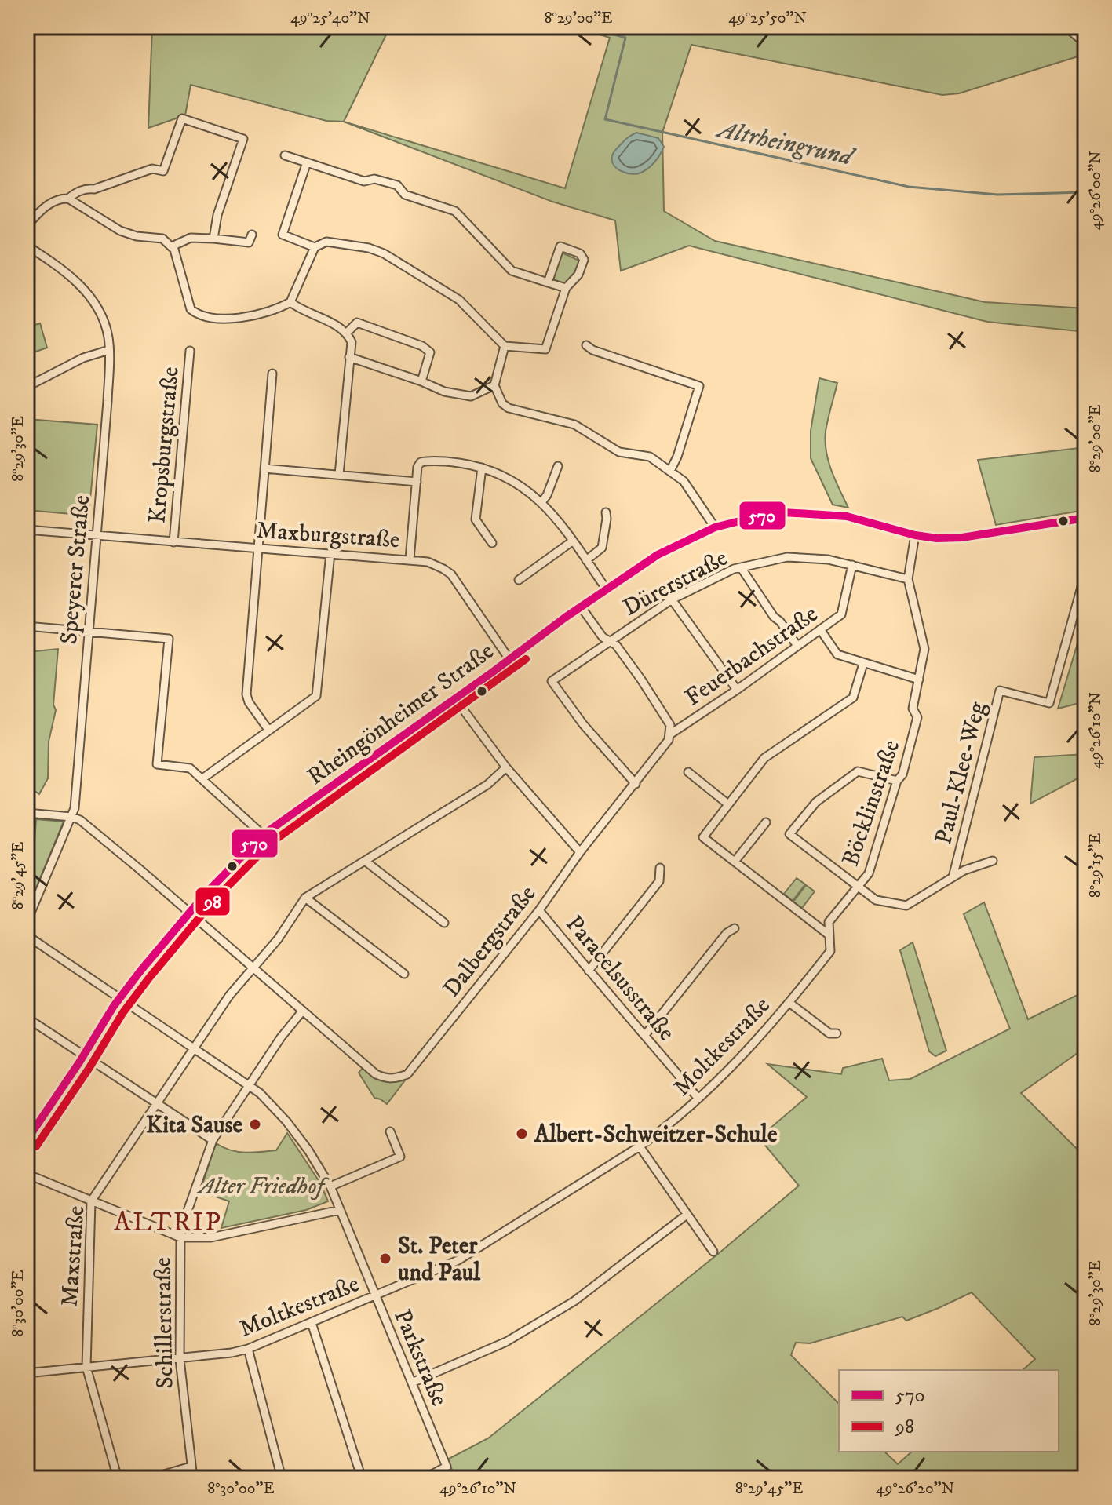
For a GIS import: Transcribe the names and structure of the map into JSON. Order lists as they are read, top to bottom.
{
  "streets": {
    "street": [
      "Kropsburgstraße",
      "Maxburgstraße",
      "Speyerer Straße",
      "Dürerstraße",
      "Feuerbachstraße",
      "Rheingönheimer Straße",
      "Paul-Klee-Weg",
      "Böcklinstraße",
      "Dalbergstraße",
      "Paracelsusstraße",
      "Moltkestraße",
      "Maxstraße",
      "Schillerstraße",
      "Parkstraße"
    ]
  },
  "crossings": [
    ["Kropsburgstraße", "Maxburgstraße"],
    ["Maxburgstraße", "Speyerer Straße"],
    ["Maxburgstraße", "Rheingönheimer Straße"],
    ["Speyerer Straße", "Dalbergstraße"],
    ["Dürerstraße", "Feuerbachstraße"],
    ["Dürerstraße", "Böcklinstraße"],
    ["Dürerstraße", "Dalbergstraße"],
    ["Feuerbachstraße", "Dalbergstraße"],
    ["Rheingönheimer Straße", "Böcklinstraße"],
    ["Rheingönheimer Straße", "Dalbergstraße"],
    ["Rheingönheimer Straße", "Parkstraße"],
    ["Paul-Klee-Weg", "Böcklinstraße"],
    ["Böcklinstraße", "Moltkestraße"],
    ["Dalbergstraße", "Paracelsusstraße"],
    ["Dalbergstraße", "Maxstraße"],
    ["Dalbergstraße", "Schillerstraße"],
    ["Paracelsusstraße", "Moltkestraße"],
    ["Moltkestraße", "Maxstraße"],
    ["Moltkestraße", "Schillerstraße"],
    ["Moltkestraße", "Parkstraße"],
    ["Maxstraße", "Parkstraße"],
    ["Schillerstraße", "Parkstraße"]
  ],
  "districts": ["ALTRIP"],
  "water": ["Altrheingrund"],
  "parks": ["Alter Friedhof"],
  "places": ["Kita Sause", "Albert-Schweitzer-Schule", "St. Peter und Paul"],
  "lines": ["transit line 570", "transit line 98"],
  "legend": ["570", "98"],
  "coordinates": [
    "49°25'40\"N",
    "8°29'00\"E",
    "49°25'50\"N",
    "49°26'00\"N",
    "8°29'30\"E",
    "49°26'10\"N",
    "8°29'15\"E",
    "8°29'45\"E",
    "8°30'00\"E",
    "49°26'20\"N"
  ]
}
